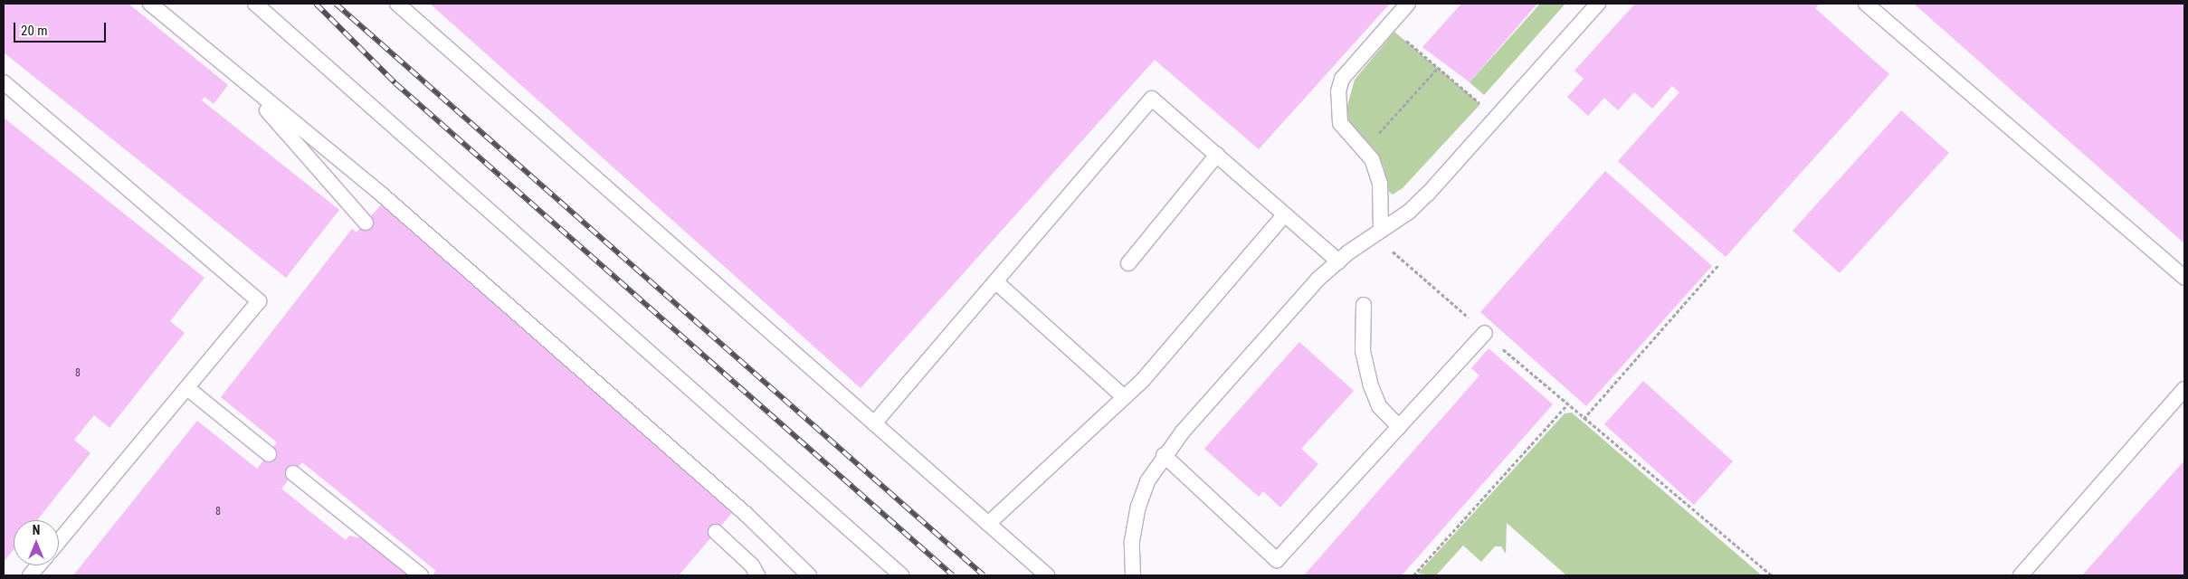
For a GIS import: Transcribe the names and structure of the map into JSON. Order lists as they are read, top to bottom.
{
  "house_numbers": ["8", "8"],
  "scale_bar": "20 m",
  "north": "top"
}
